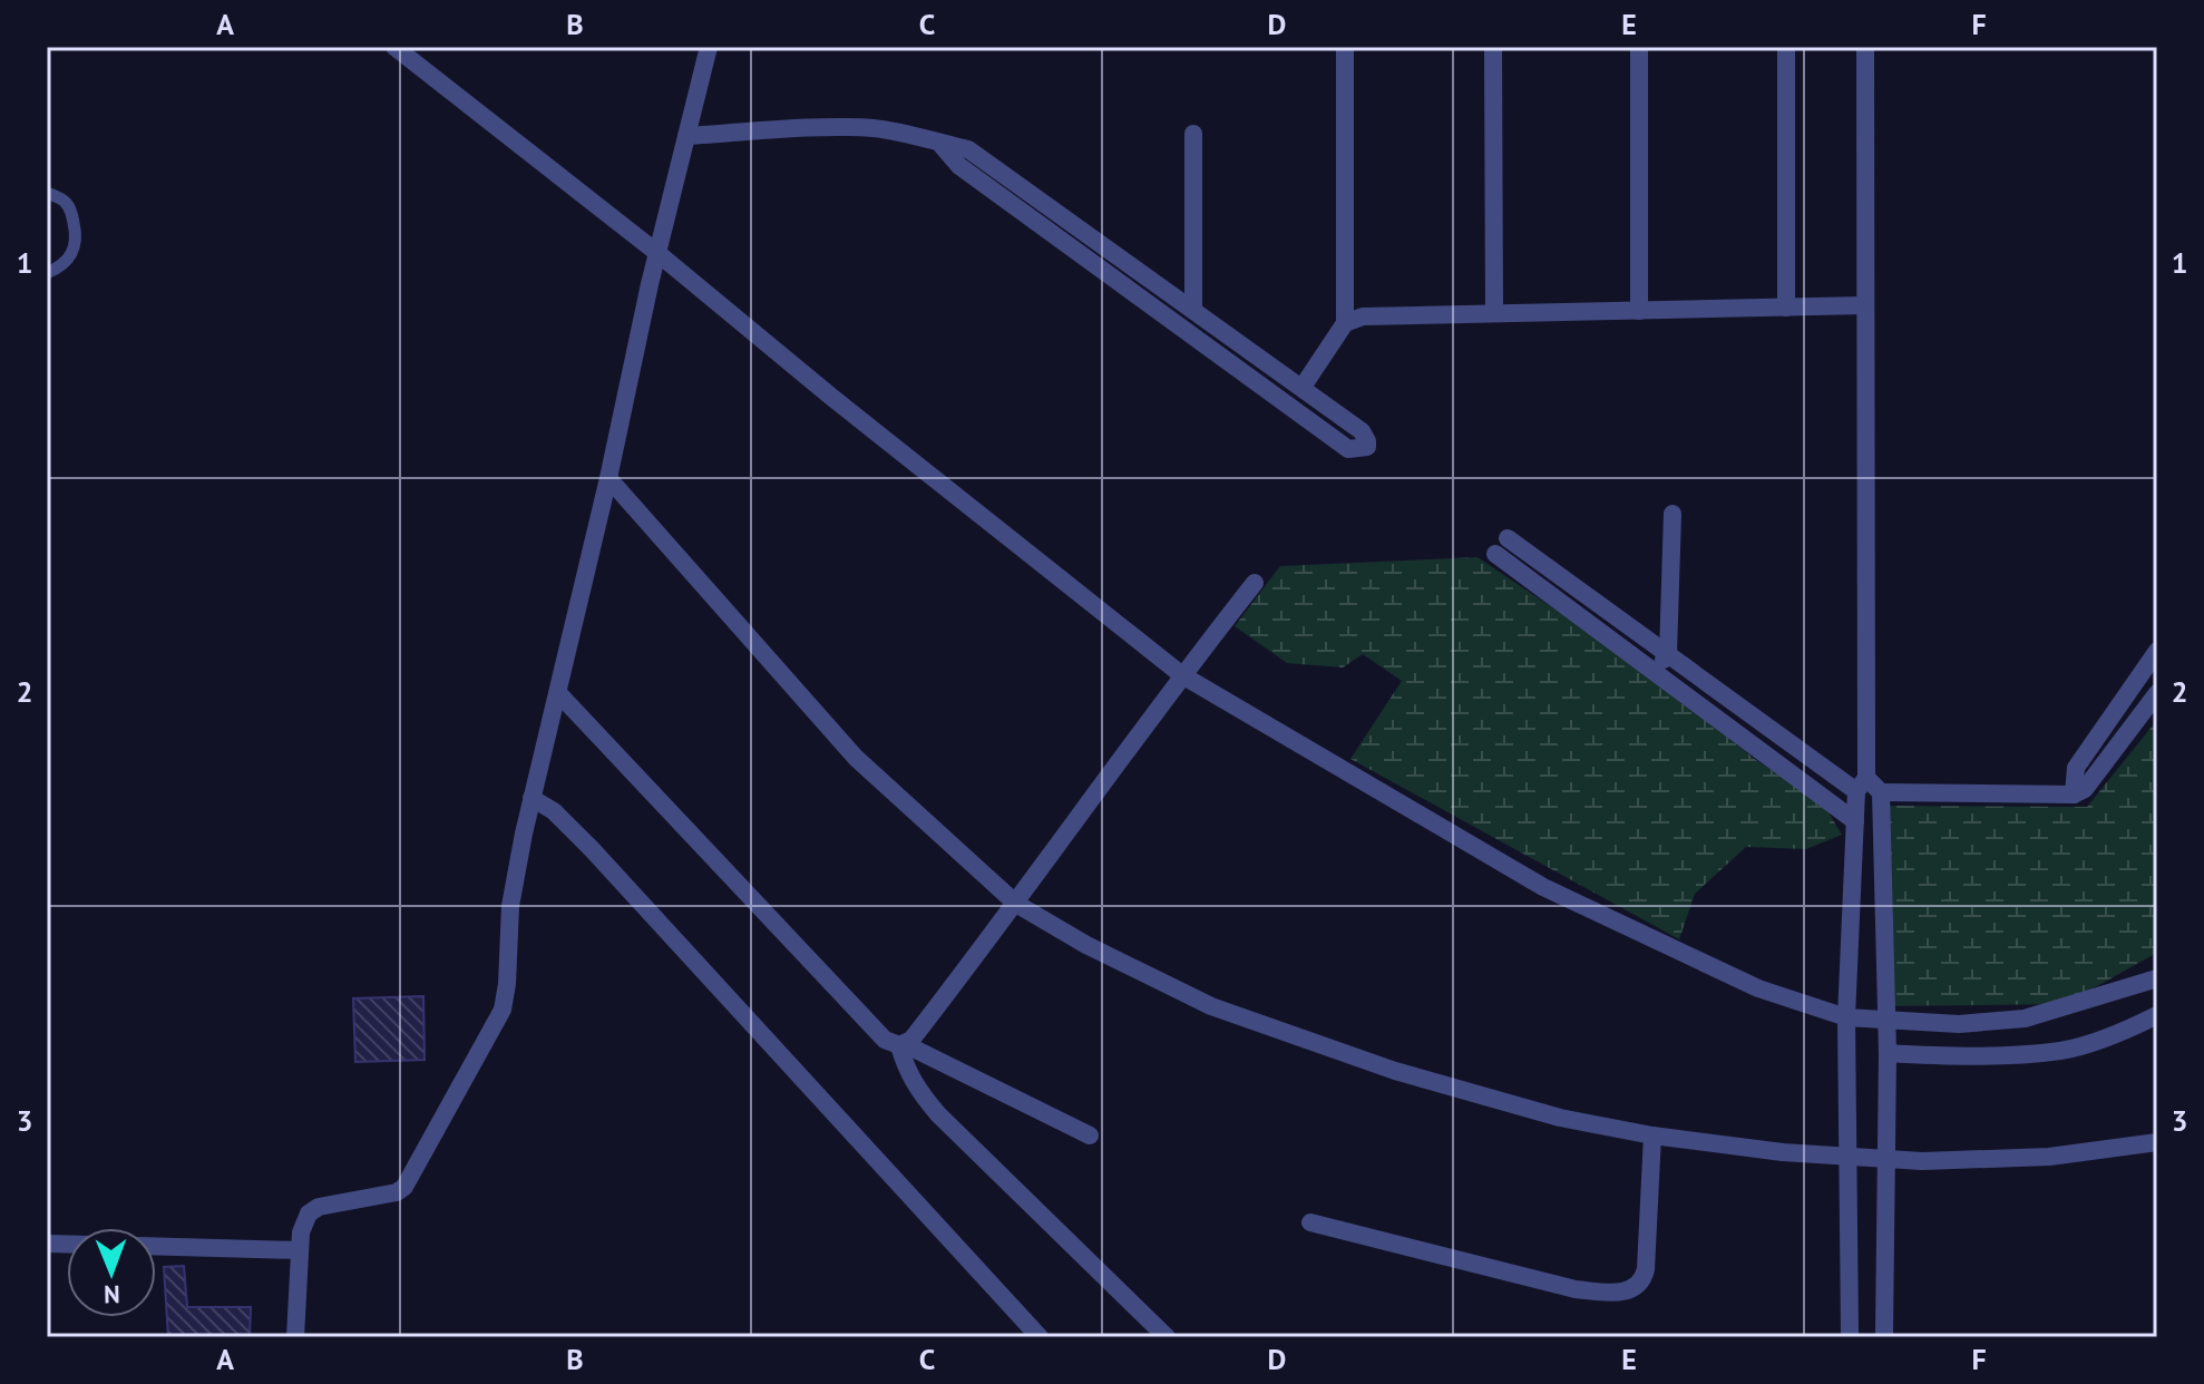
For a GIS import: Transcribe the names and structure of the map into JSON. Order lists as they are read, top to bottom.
{
  "north": "bottom",
  "grid": {
    "columns": [
      "A",
      "B",
      "C",
      "D",
      "E",
      "F"
    ],
    "rows": ["1", "2", "3"]
  }
}
